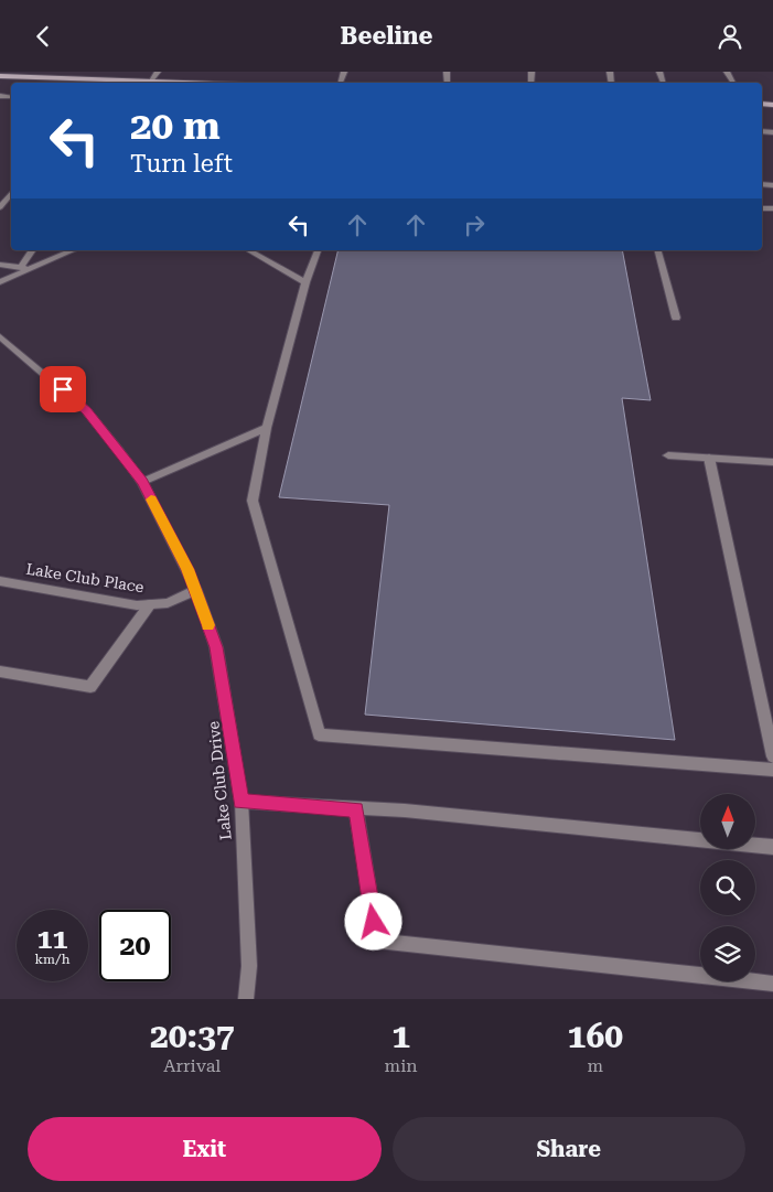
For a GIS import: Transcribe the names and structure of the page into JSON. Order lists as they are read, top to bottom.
{
  "streets": {
    "street": ["Lake Club Place", "Lake Club Drive"]
  },
  "crossings": [
    ["Lake Club Place", "Lake Club Drive"]
  ],
  "north": "top",
  "page": {
    "header": "Beeline",
    "turn": ["20 m", "Turn left"],
    "speed": "11 km/h",
    "limit": "20",
    "eta": [
      "20:37",
      "Arrival",
      "1",
      "min",
      "160",
      "m"
    ],
    "buttons": ["Exit", "Share"]
  }
}
